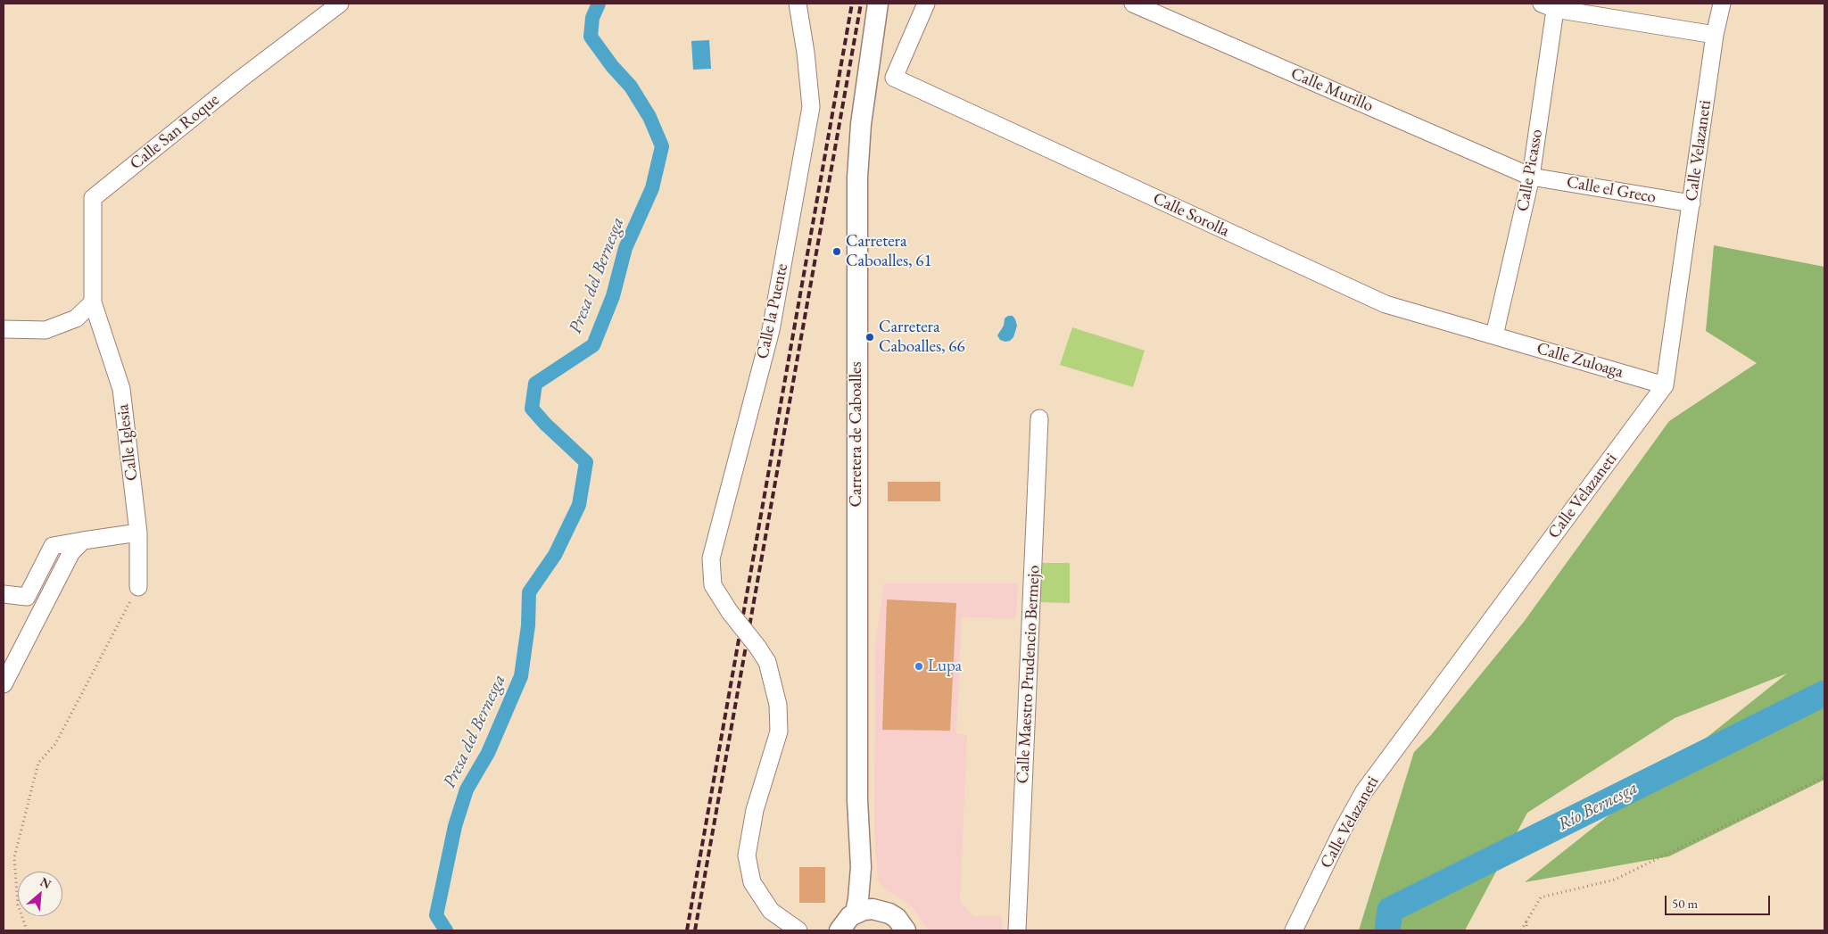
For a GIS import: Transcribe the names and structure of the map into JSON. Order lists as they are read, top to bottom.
{
  "streets": {
    "main road": ["Carretera de Caboalles"],
    "street": [
      "Calle Murillo",
      "Calle San Roque",
      "Calle Velazaneti",
      "Calle Picasso",
      "Calle el Greco",
      "Calle Sorolla",
      "Calle la Puente",
      "Calle Zuloaga",
      "Calle Iglesia",
      "Calle Maestro Prudencio Bermejo"
    ]
  },
  "crossings": [
    ["Calle Murillo", "Calle Picasso"],
    ["Calle Murillo", "Calle el Greco"],
    ["Calle San Roque", "Calle Iglesia"],
    ["Calle Velazaneti", "Calle el Greco"],
    ["Calle Velazaneti", "Calle Zuloaga"],
    ["Calle Picasso", "Calle el Greco"],
    ["Calle Picasso", "Calle Sorolla"],
    ["Calle Picasso", "Calle Zuloaga"],
    ["Calle Sorolla", "Calle Zuloaga"]
  ],
  "water": ["Presa del Bernesga", "Río Bernesga"],
  "places": ["Carretera Caboalles, 61", "Carretera Caboalles, 66", "Lupa"],
  "scale_bar": "50 m",
  "north": "top right"
}
